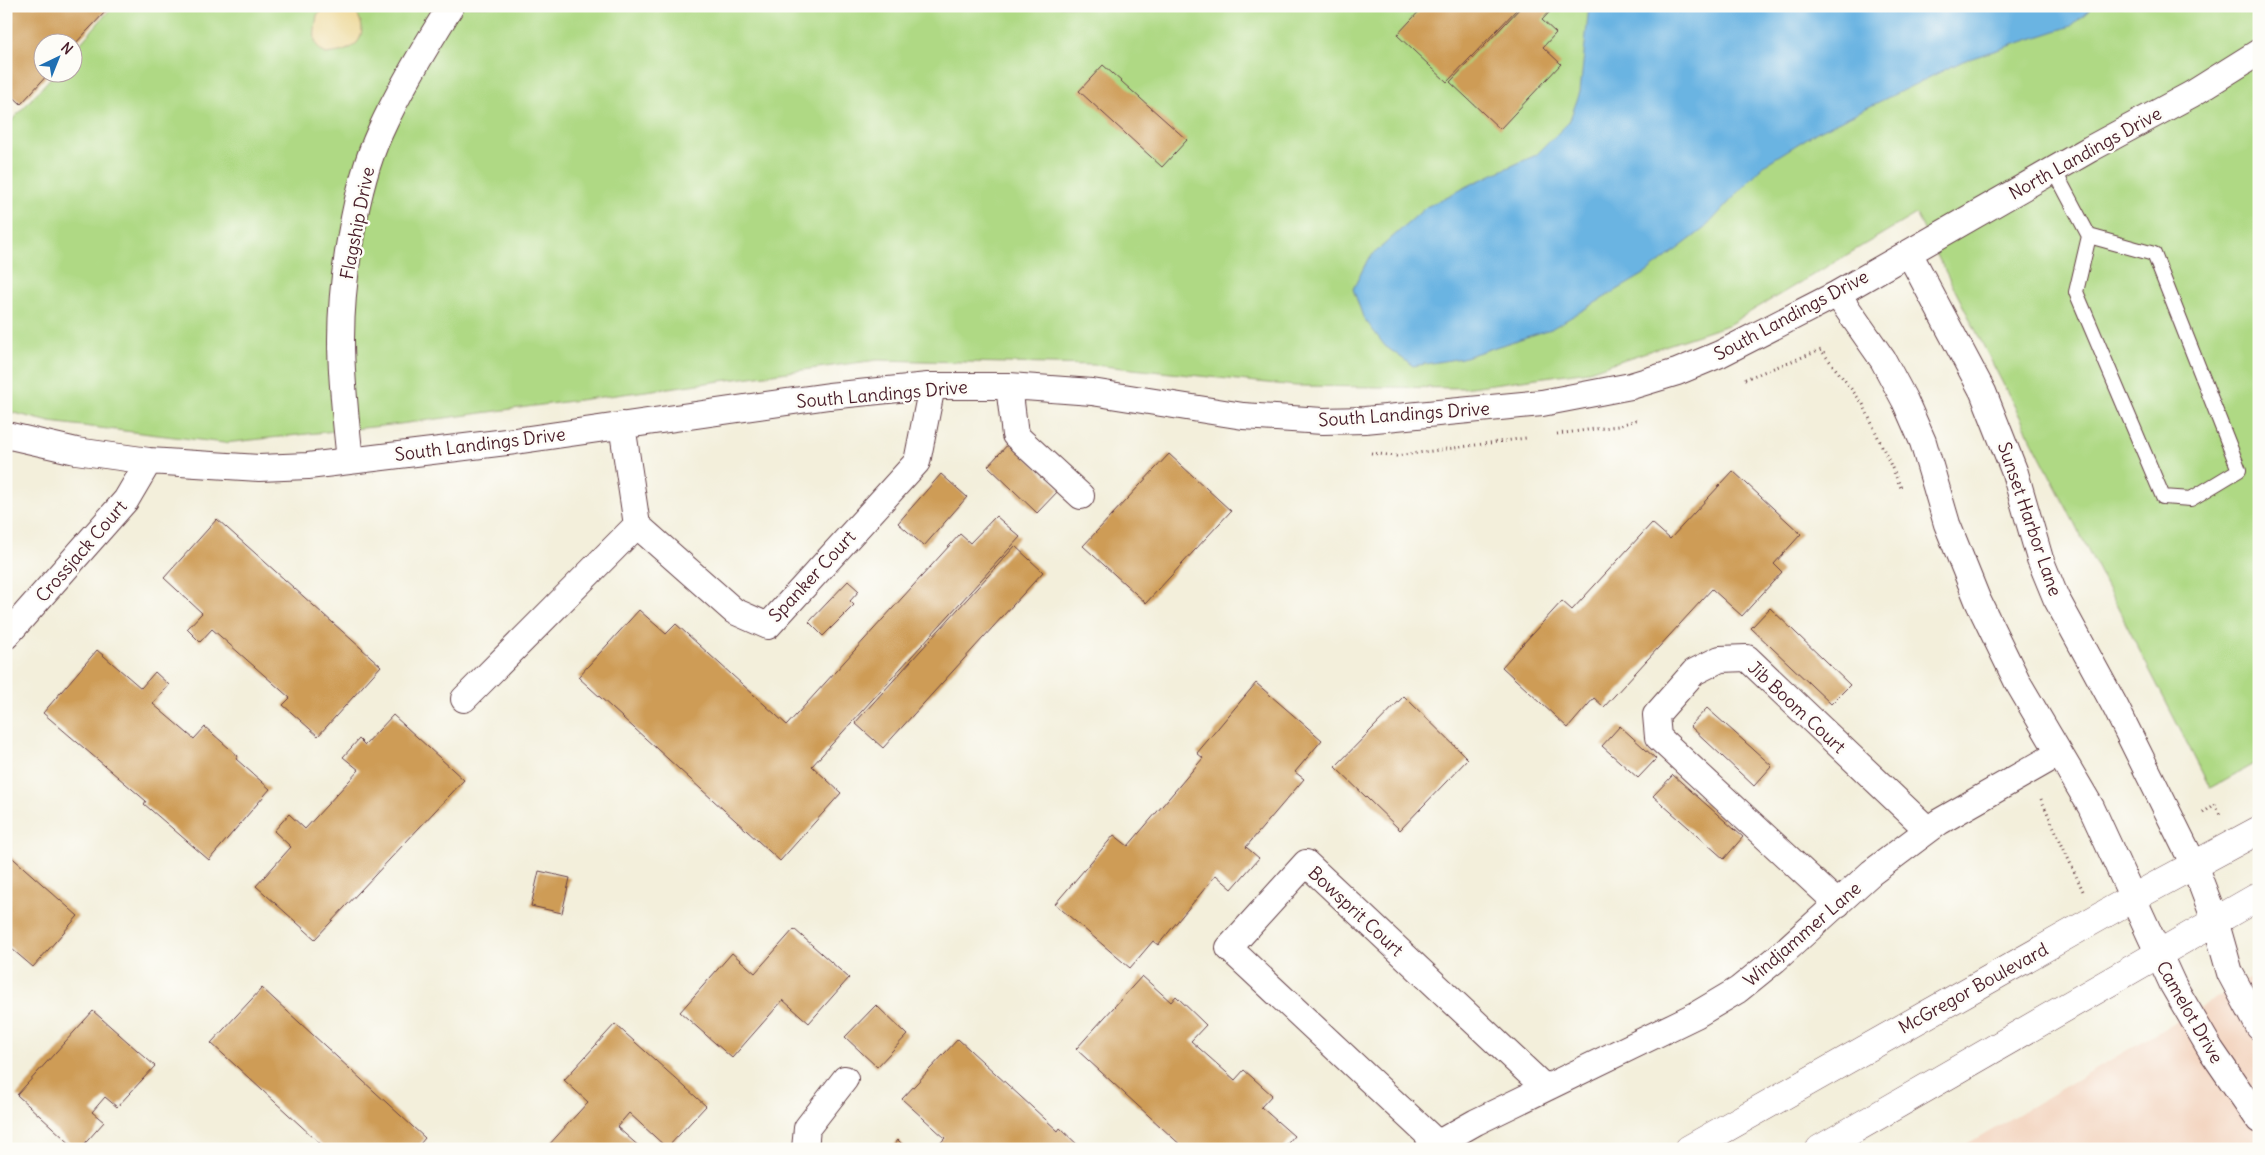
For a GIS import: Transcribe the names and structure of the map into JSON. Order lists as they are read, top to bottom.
{
  "streets": {
    "main road": ["McGregor Boulevard"],
    "street": [
      "North Landings Drive",
      "Flagship Drive",
      "South Landings Drive",
      "Sunset Harbor Lane",
      "Crossjack Court",
      "Spanker Court",
      "Jib Boom Court",
      "Bowsprit Court",
      "Windjammer Lane",
      "Camelot Drive"
    ]
  },
  "crossings": [
    ["North Landings Drive", "South Landings Drive"],
    ["North Landings Drive", "Sunset Harbor Lane"],
    ["Flagship Drive", "South Landings Drive"],
    ["South Landings Drive", "Sunset Harbor Lane"],
    ["South Landings Drive", "Crossjack Court"],
    ["South Landings Drive", "Spanker Court"],
    ["Sunset Harbor Lane", "McGregor Boulevard"],
    ["Jib Boom Court", "Windjammer Lane"],
    ["Bowsprit Court", "Windjammer Lane"],
    ["McGregor Boulevard", "Camelot Drive"]
  ],
  "north": "top right"
}
